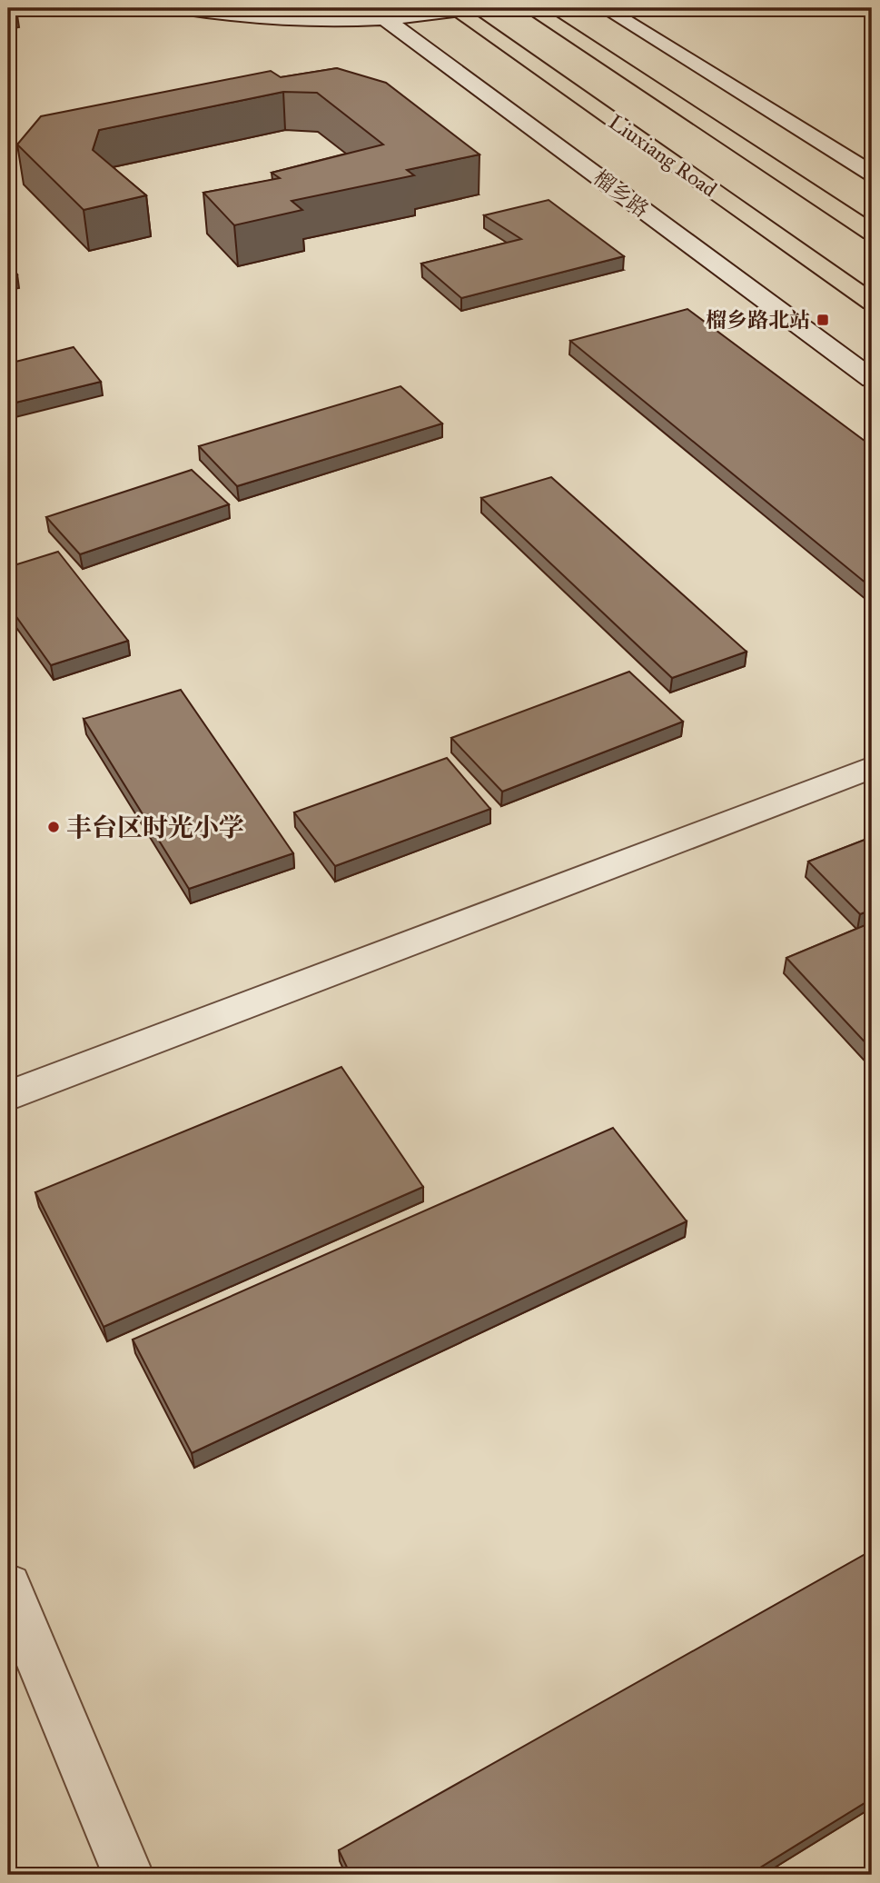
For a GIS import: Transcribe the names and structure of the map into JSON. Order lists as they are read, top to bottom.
{
  "streets": {
    "main road": ["Liuxiang Road"],
    "street": ["榴乡路"]
  },
  "places": {
    "transit": ["榴乡路北站"],
    "other": ["丰台区时光小学"]
  }
}
